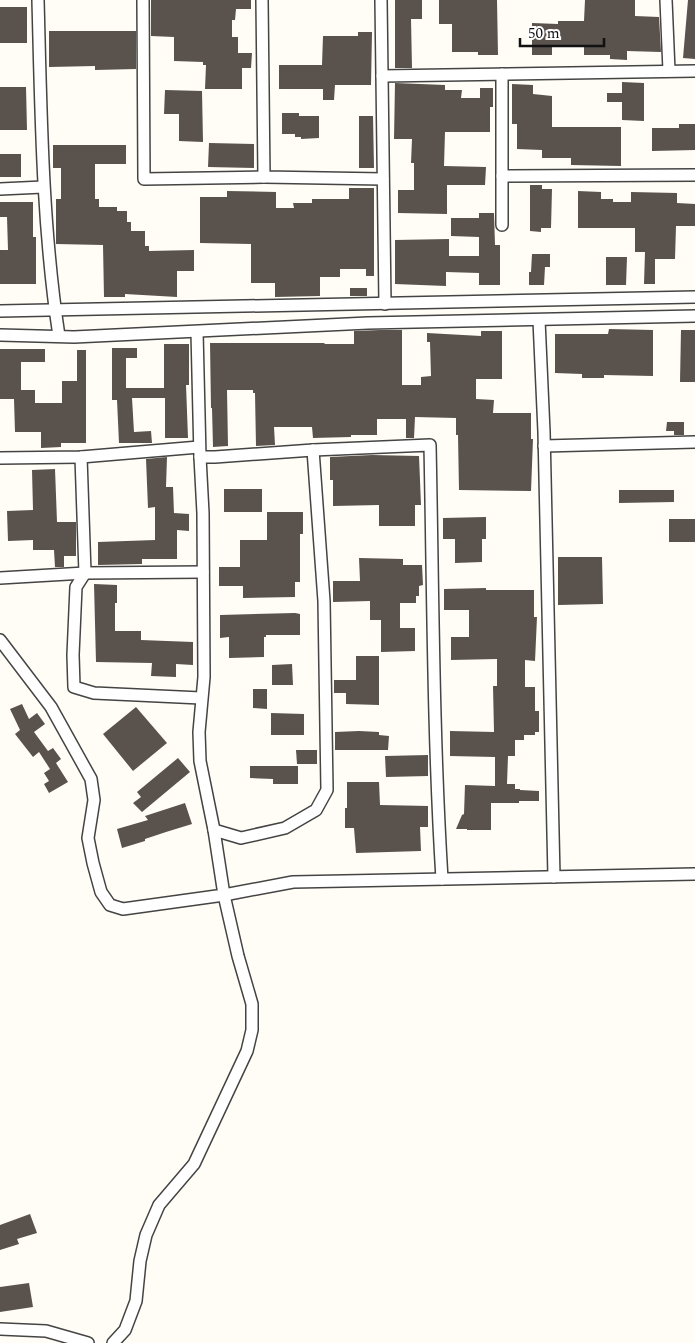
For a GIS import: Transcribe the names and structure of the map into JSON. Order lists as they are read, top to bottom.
{
  "scale_bar": "50 m"
}
